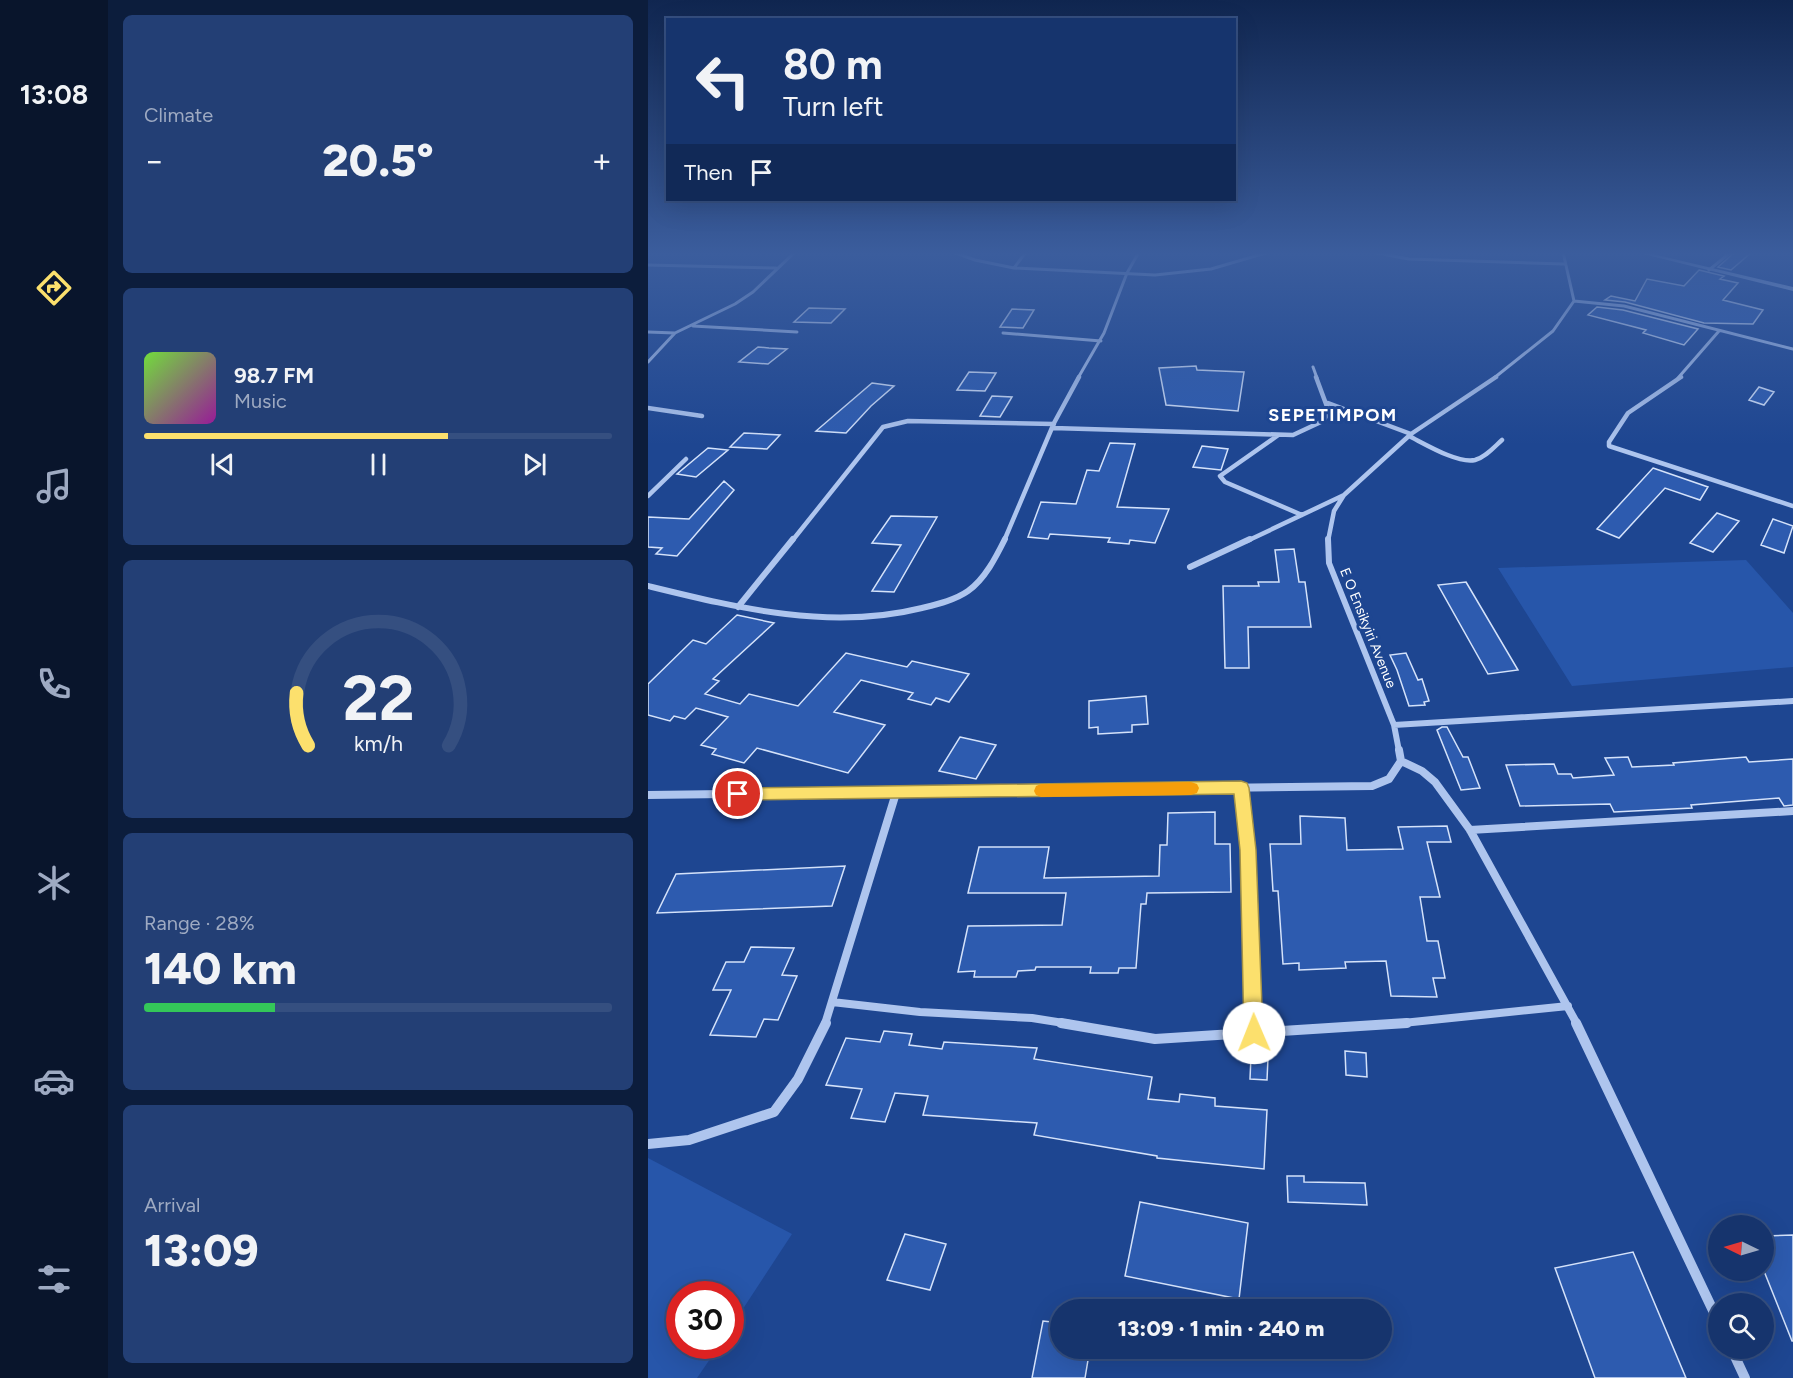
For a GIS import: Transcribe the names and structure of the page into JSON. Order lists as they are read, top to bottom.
{
  "streets": {
    "street": ["E O Ensikyiri Avenue"]
  },
  "districts": ["SEPETIMPOM"],
  "north": "left",
  "page": {
    "tabs": "13:08",
    "tile": [
      "Climate",
      ["Range · 28%", "140 km"],
      ["Arrival", "13:09"]
    ],
    "turn": ["80 m", "Turn left"],
    "heat": ["−", "20.5°", "+"],
    "then": "Then",
    "song": ["98.7 FM", "Music"],
    "limit": "30",
    "trip": "13:09 · 1 min · 240 m",
    "gauge": ["22", "km/h"]
  }
}
